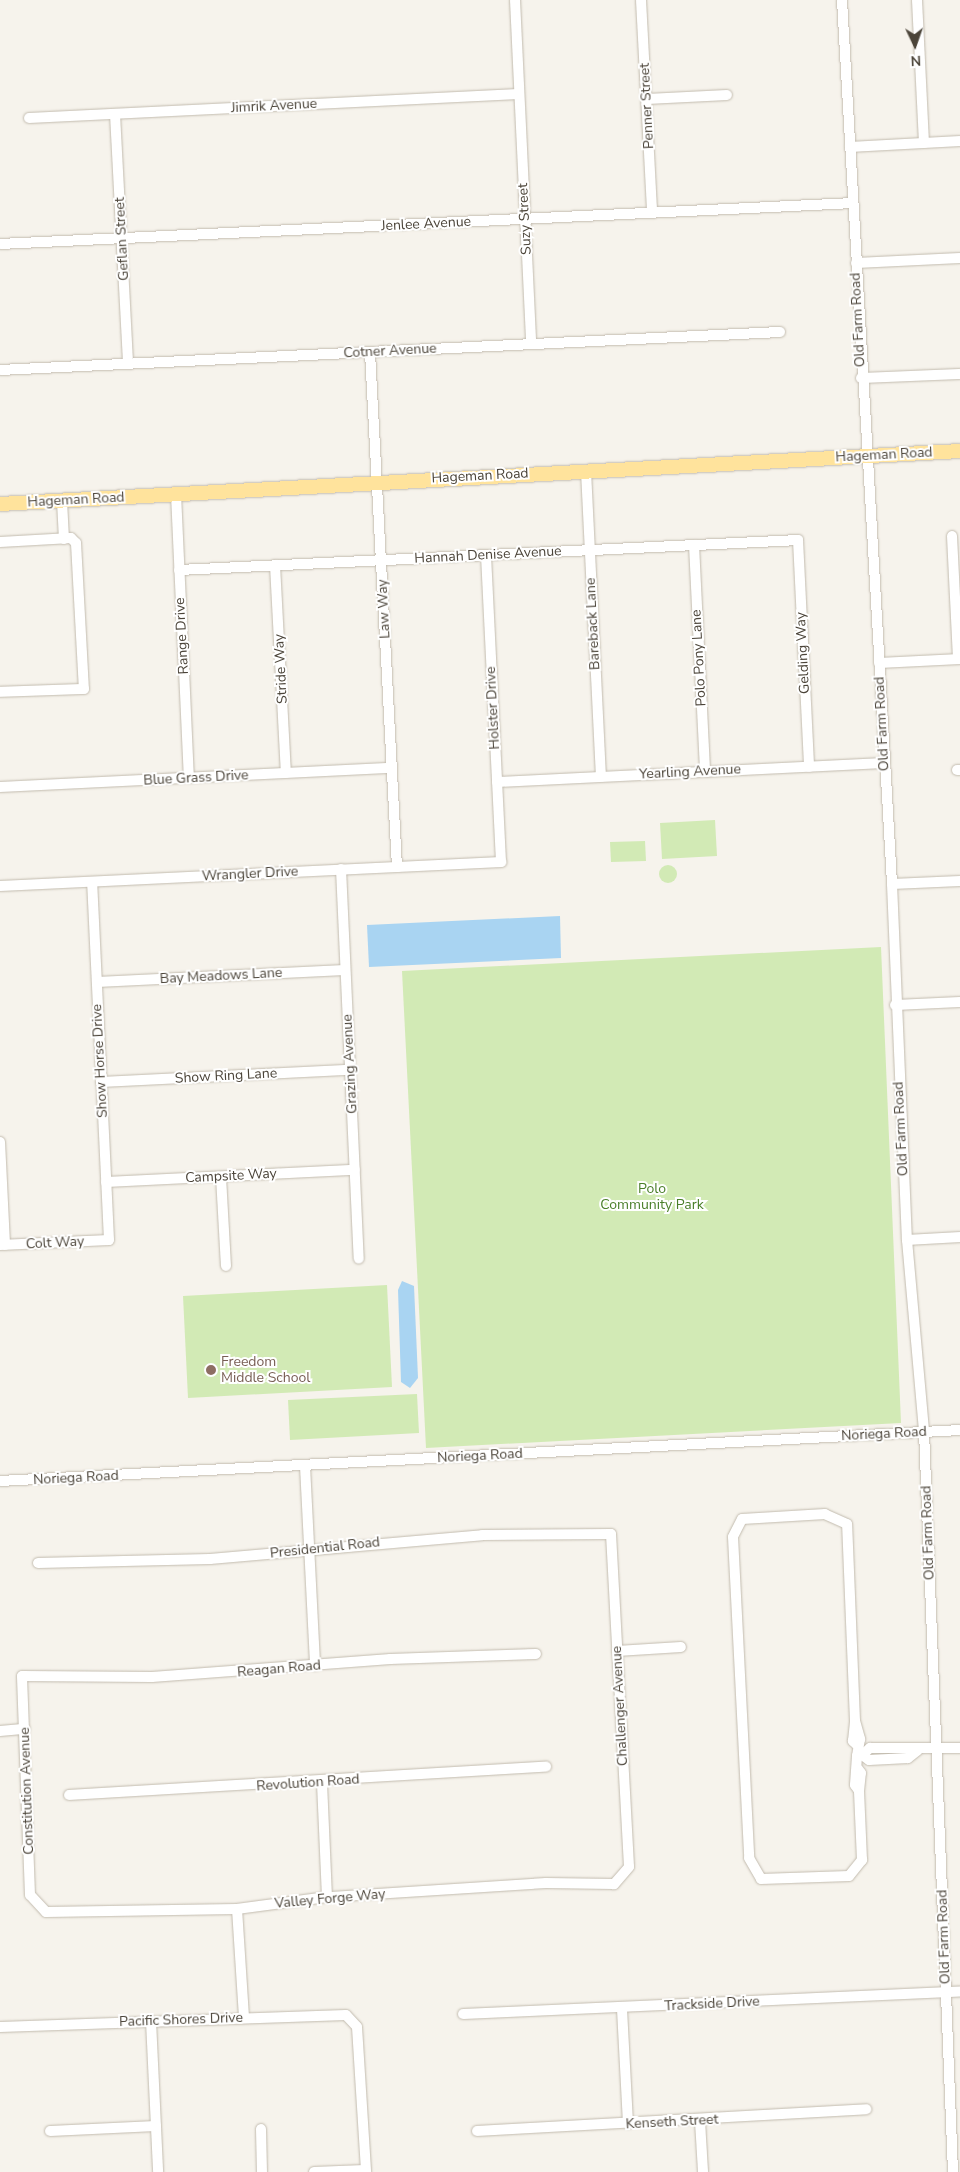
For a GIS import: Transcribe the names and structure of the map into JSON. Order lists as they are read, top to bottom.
{
  "streets": {
    "main road": ["Hageman Road"],
    "street": [
      "Jimrik Avenue",
      "Penner Street",
      "Suzy Street",
      "Jenlee Avenue",
      "Geflan Street",
      "Old Farm Road",
      "Cotner Avenue",
      "Hannah Denise Avenue",
      "Law Way",
      "Bareback Lane",
      "Range Drive",
      "Gelding Way",
      "Polo Pony Lane",
      "Stride Way",
      "Holster Drive",
      "Yearling Avenue",
      "Blue Grass Drive",
      "Wrangler Drive",
      "Bay Meadows Lane",
      "Show Horse Drive",
      "Grazing Avenue",
      "Show Ring Lane",
      "Campsite Way",
      "Colt Way",
      "Noriega Road",
      "Presidential Road",
      "Reagan Road",
      "Challenger Avenue",
      "Revolution Road",
      "Constitution Avenue",
      "Valley Forge Way",
      "Trackside Drive",
      "Pacific Shores Drive",
      "Kenseth Street"
    ]
  },
  "crossings": [
    ["Jimrik Avenue", "Suzy Street"],
    ["Jimrik Avenue", "Geflan Street"],
    ["Penner Street", "Jenlee Avenue"],
    ["Suzy Street", "Jenlee Avenue"],
    ["Suzy Street", "Cotner Avenue"],
    ["Jenlee Avenue", "Geflan Street"],
    ["Jenlee Avenue", "Old Farm Road"],
    ["Geflan Street", "Cotner Avenue"],
    ["Old Farm Road", "Hageman Road"],
    ["Old Farm Road", "Yearling Avenue"],
    ["Old Farm Road", "Noriega Road"],
    ["Old Farm Road", "Trackside Drive"],
    ["Cotner Avenue", "Law Way"],
    ["Hageman Road", "Law Way"],
    ["Hageman Road", "Bareback Lane"],
    ["Hageman Road", "Range Drive"],
    ["Hannah Denise Avenue", "Law Way"],
    ["Hannah Denise Avenue", "Bareback Lane"],
    ["Hannah Denise Avenue", "Range Drive"],
    ["Hannah Denise Avenue", "Gelding Way"],
    ["Hannah Denise Avenue", "Polo Pony Lane"],
    ["Hannah Denise Avenue", "Stride Way"],
    ["Hannah Denise Avenue", "Holster Drive"],
    ["Law Way", "Blue Grass Drive"],
    ["Law Way", "Wrangler Drive"],
    ["Bareback Lane", "Yearling Avenue"],
    ["Range Drive", "Blue Grass Drive"],
    ["Gelding Way", "Yearling Avenue"],
    ["Polo Pony Lane", "Yearling Avenue"],
    ["Stride Way", "Blue Grass Drive"],
    ["Holster Drive", "Yearling Avenue"],
    ["Holster Drive", "Wrangler Drive"],
    ["Wrangler Drive", "Show Horse Drive"],
    ["Wrangler Drive", "Grazing Avenue"],
    ["Bay Meadows Lane", "Show Horse Drive"],
    ["Bay Meadows Lane", "Grazing Avenue"],
    ["Show Horse Drive", "Show Ring Lane"],
    ["Show Horse Drive", "Campsite Way"],
    ["Show Horse Drive", "Colt Way"],
    ["Grazing Avenue", "Show Ring Lane"],
    ["Grazing Avenue", "Campsite Way"],
    ["Presidential Road", "Challenger Avenue"],
    ["Reagan Road", "Constitution Avenue"],
    ["Challenger Avenue", "Valley Forge Way"],
    ["Constitution Avenue", "Valley Forge Way"]
  ],
  "parks": ["Polo Community Park"],
  "places": ["Freedom Middle School"],
  "north": "bottom"
}
